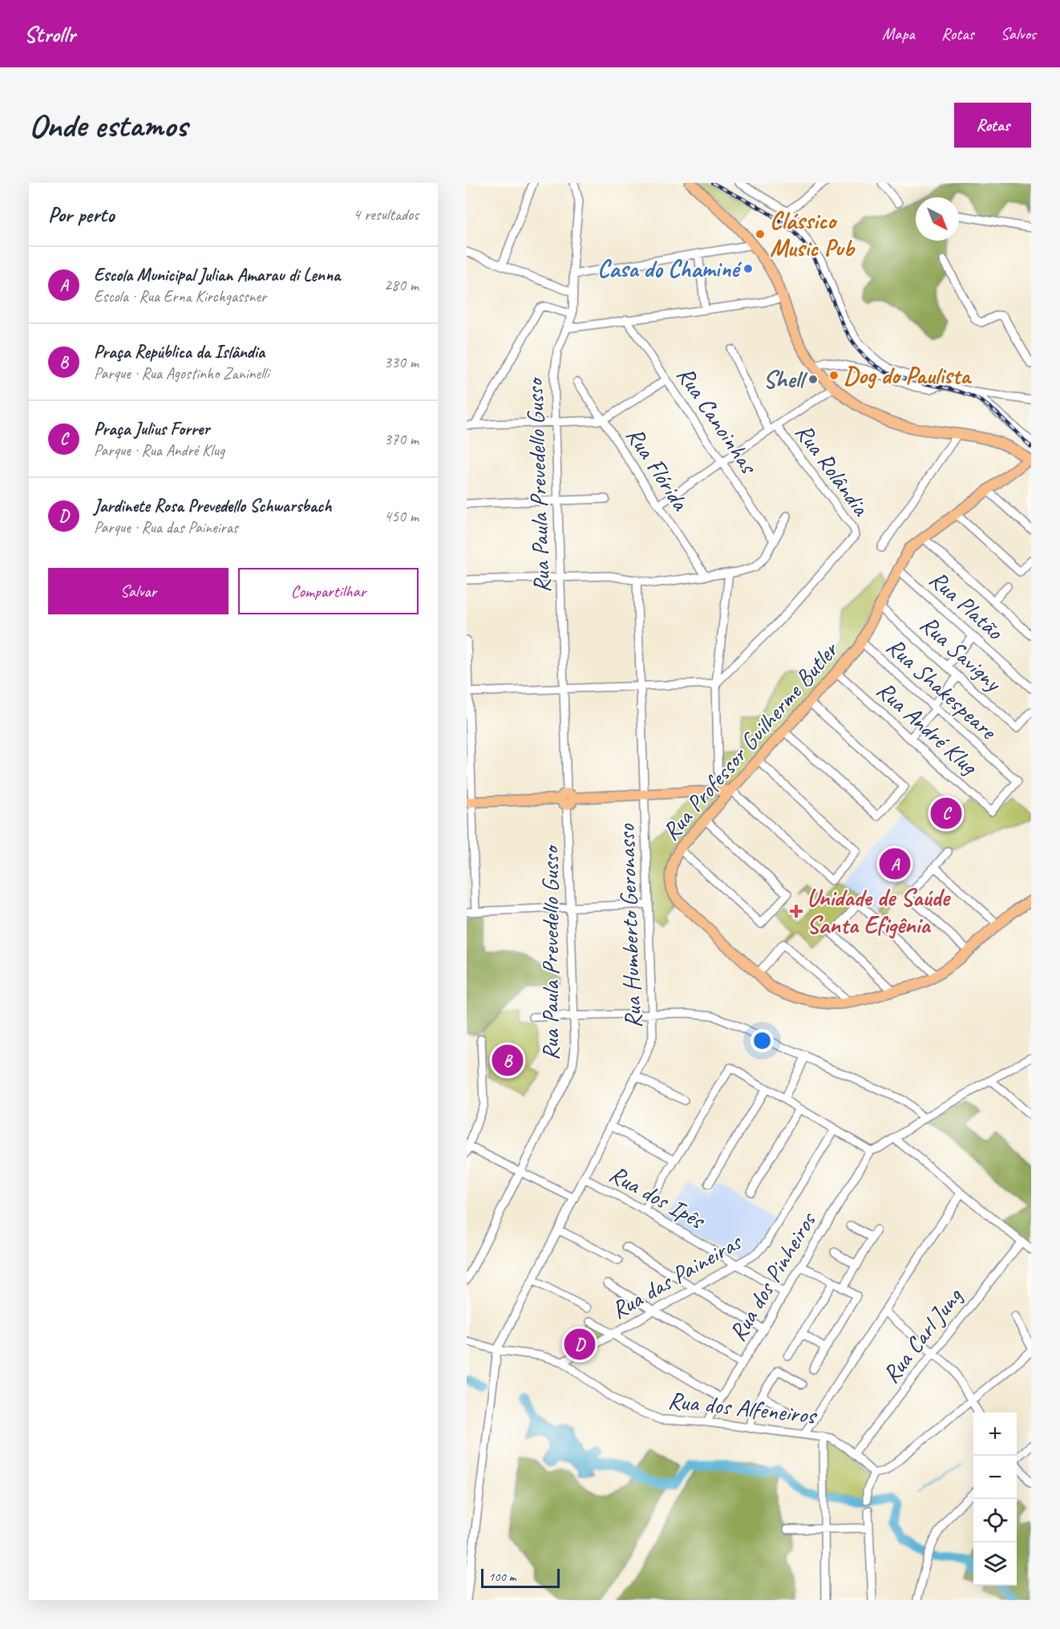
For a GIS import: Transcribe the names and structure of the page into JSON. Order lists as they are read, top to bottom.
{
  "streets": {
    "main road": ["Rua Professor Guilherme Butler"],
    "street": [
      "Rua Canoinhas",
      "Rua Flórida",
      "Rua Rolândia",
      "Rua Paula Prevedello Gusso",
      "Rua Platão",
      "Rua Savigny",
      "Rua Shakespeare",
      "Rua André Klug",
      "Rua Humberto Geronasso",
      "Rua dos Ipês",
      "Rua das Paineiras",
      "Rua dos Pinheiros",
      "Rua Carl Jung",
      "Rua dos Alfeneiros"
    ]
  },
  "crossings": [
    ["Rua Platão", "Rua Professor Guilherme Butler"],
    ["Rua Savigny", "Rua Professor Guilherme Butler"],
    ["Rua Shakespeare", "Rua André Klug"],
    ["Rua Shakespeare", "Rua Professor Guilherme Butler"],
    ["Rua André Klug", "Rua Professor Guilherme Butler"],
    ["Rua Humberto Geronasso", "Rua dos Ipês"],
    ["Rua Humberto Geronasso", "Rua dos Alfeneiros"],
    ["Rua dos Ipês", "Rua das Paineiras"],
    ["Rua dos Ipês", "Rua dos Pinheiros"],
    ["Rua das Paineiras", "Rua dos Alfeneiros"],
    ["Rua dos Pinheiros", "Rua dos Alfeneiros"],
    ["Rua Carl Jung", "Rua dos Alfeneiros"]
  ],
  "places": {
    "other": [
      "Clássico Music Pub",
      "Casa do Chaminé",
      "Dog do Paulista",
      "Shell"
    ],
    "health": ["Unidade de Saúde Santa Efigênia"]
  },
  "scale_bar": "100 m",
  "north": "bottom right",
  "page": {
    "header": "Strollr",
    "nav": ["Mapa", "Rotas", "Salvos"],
    "buttons": [
      "Rotas",
      ["Salvar", "Compartilhar"]
    ],
    "title": "Onde estamos",
    "heading": ["Por perto", "4 resultados"],
    "list": [
      {
        "mark": "A",
        "name": "Escola Municipal Julian Amarau di Lenna",
        "note": "Escola · Rua Erna Kirchgassner",
        "value": "280 m"
      },
      {
        "mark": "B",
        "name": "Praça República da Islândia",
        "note": "Parque · Rua Agostinho Zaninelli",
        "value": "330 m"
      },
      {
        "mark": "C",
        "name": "Praça Julius Forrer",
        "note": "Parque · Rua André Klug",
        "value": "370 m"
      },
      {
        "mark": "D",
        "name": "Jardinete Rosa Prevedello Schwarsbach",
        "note": "Parque · Rua das Paineiras",
        "value": "450 m"
      }
    ],
    "pins": [
      "C",
      "A",
      "B",
      "D"
    ],
    "map_buttons": ["+", "−"],
    "scale": "100 m"
  }
}
